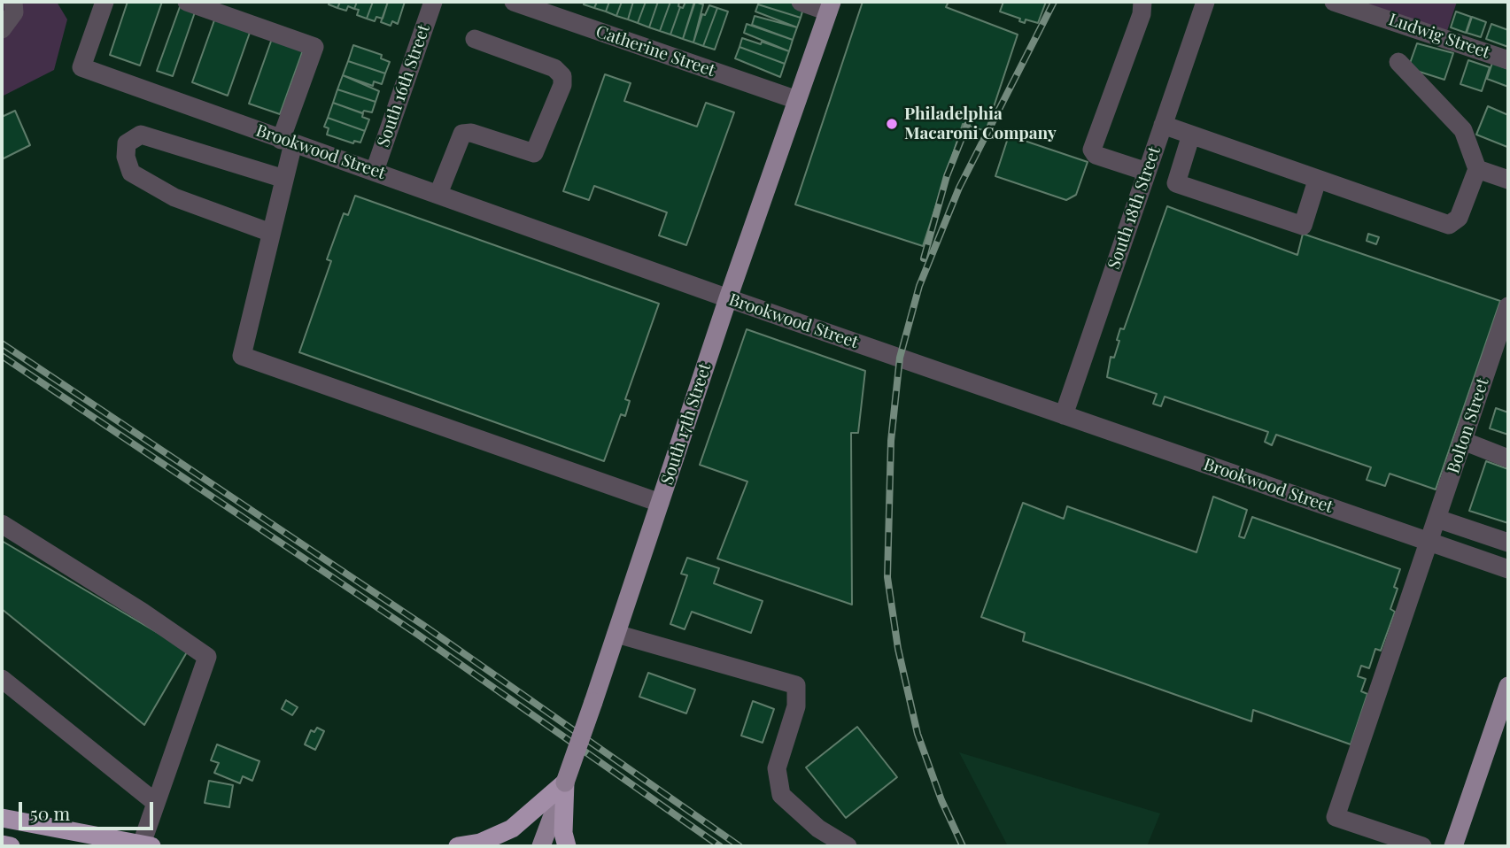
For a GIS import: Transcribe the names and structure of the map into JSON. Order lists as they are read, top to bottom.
{
  "streets": {
    "main road": ["South 17th Street"],
    "street": [
      "Ludwig Street",
      "Catherine Street",
      "South 16th Street",
      "Brookwood Street",
      "South 18th Street",
      "Bolton Street"
    ]
  },
  "crossings": [
    ["Catherine Street", "South 17th Street"],
    ["South 16th Street", "Brookwood Street"],
    ["Brookwood Street", "South 18th Street"],
    ["Brookwood Street", "South 17th Street"],
    ["Brookwood Street", "Bolton Street"]
  ],
  "places": ["Philadelphia Macaroni Company"],
  "scale_bar": "50 m"
}
